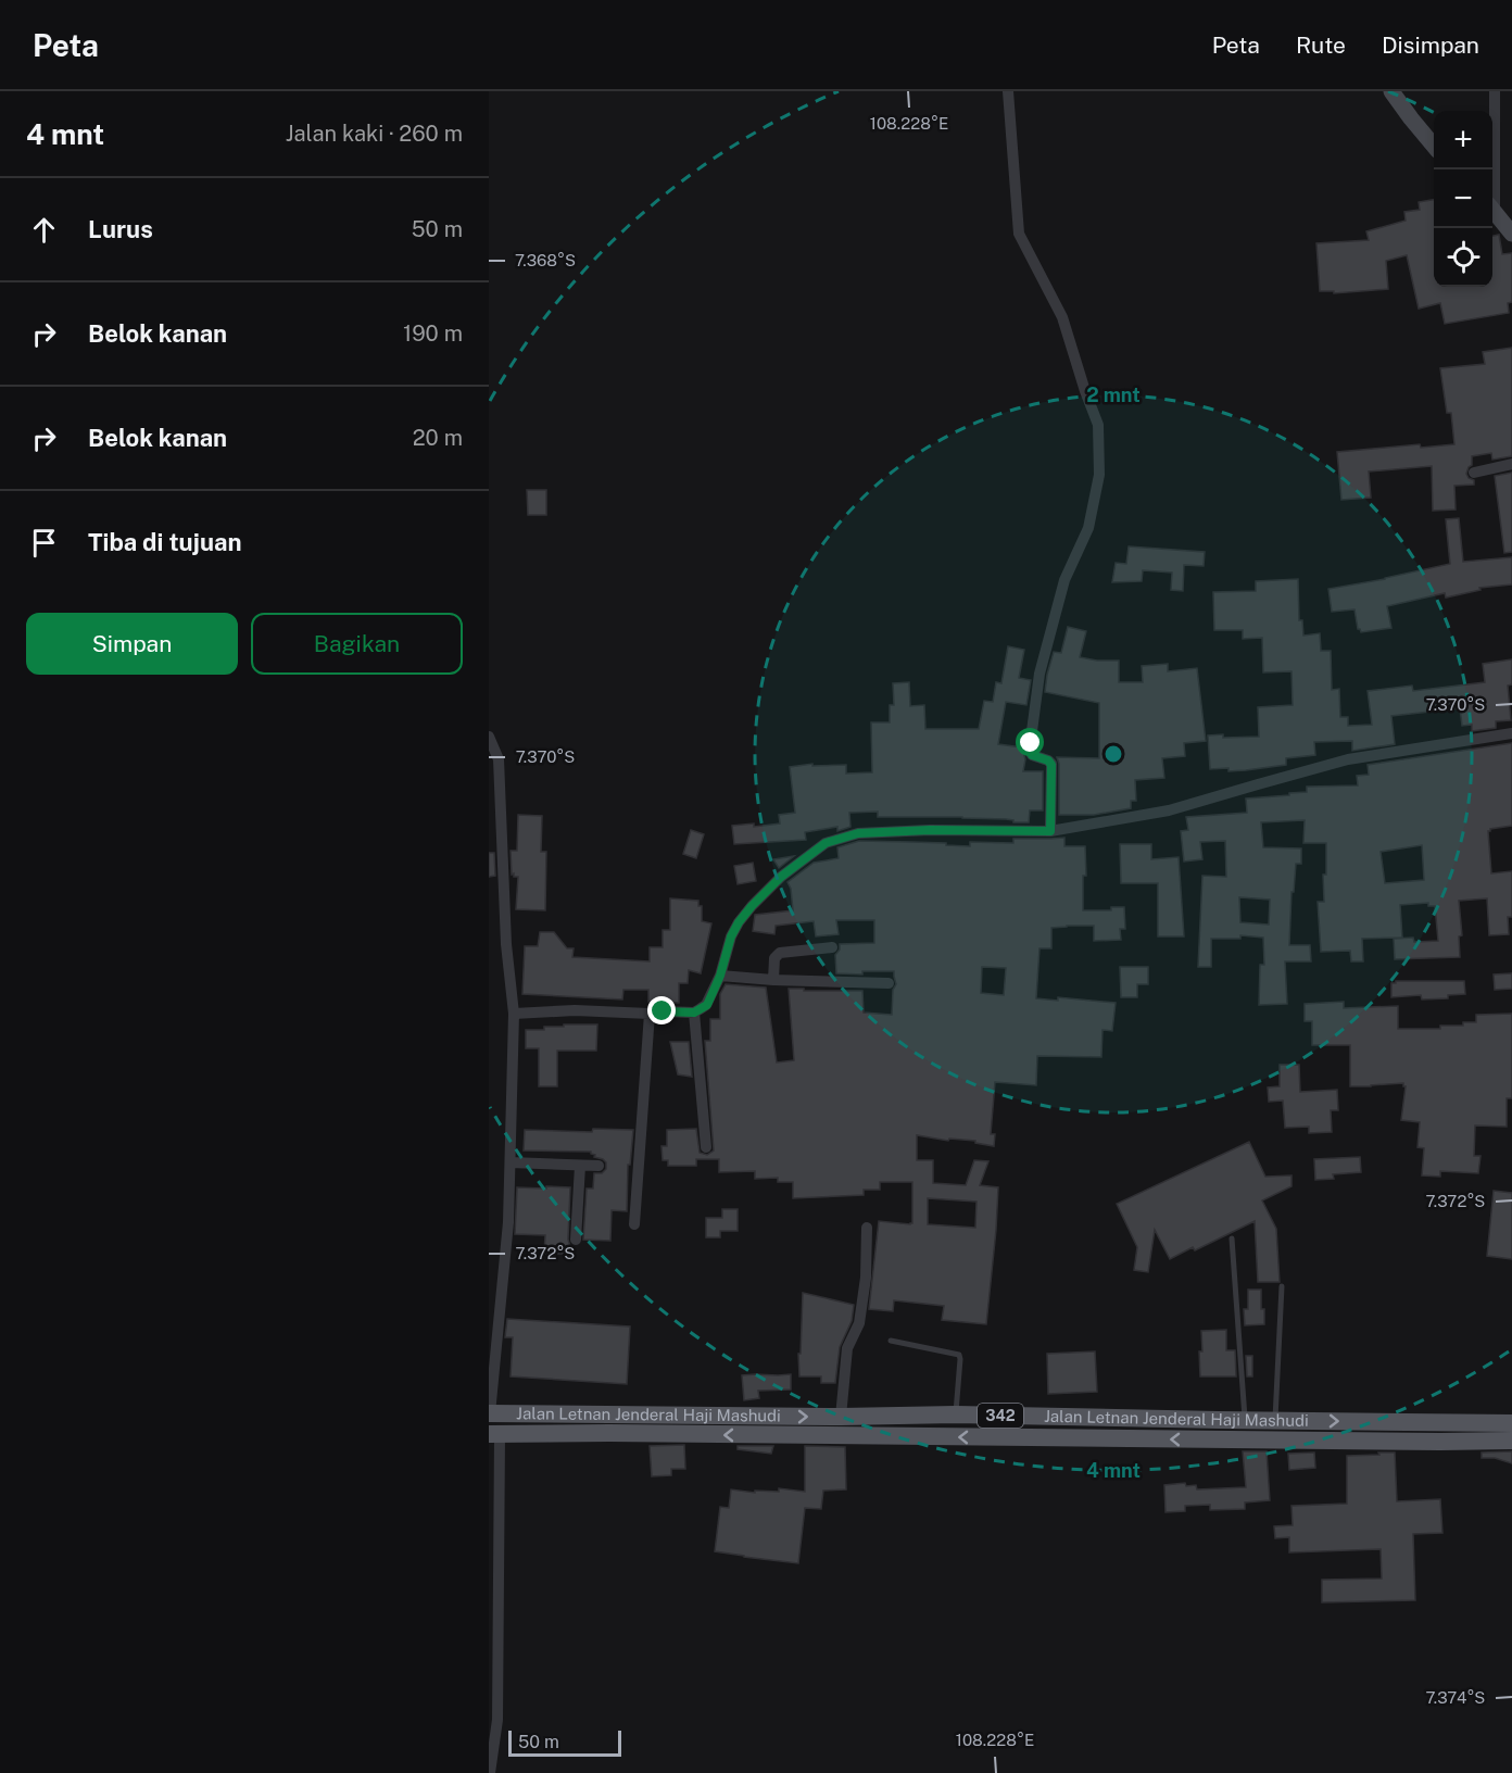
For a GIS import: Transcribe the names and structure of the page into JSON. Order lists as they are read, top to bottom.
{
  "streets": {
    "main road": ["Jalan Letnan Jenderal Haji Mashudi", "342"]
  },
  "scale_bar": "50 m",
  "page": {
    "header": "Peta",
    "nav": ["Peta", "Rute", "Disimpan"],
    "heading": ["4 mnt", "Jalan kaki · 260 m"],
    "map_buttons": ["+", "−"],
    "list": [
      ["Lurus", "50 m"],
      ["Belok kanan", "190 m"],
      ["Belok kanan", "20 m"],
      "Tiba di tujuan"
    ],
    "buttons": ["Simpan", "Bagikan"],
    "scale": "50 m"
  },
  "coordinates": [
    "108.228°E",
    "7.368°S",
    "7.370°S",
    "7.372°S",
    "7.374°S"
  ],
  "rings": ["2 mnt", "4 mnt"]
}
